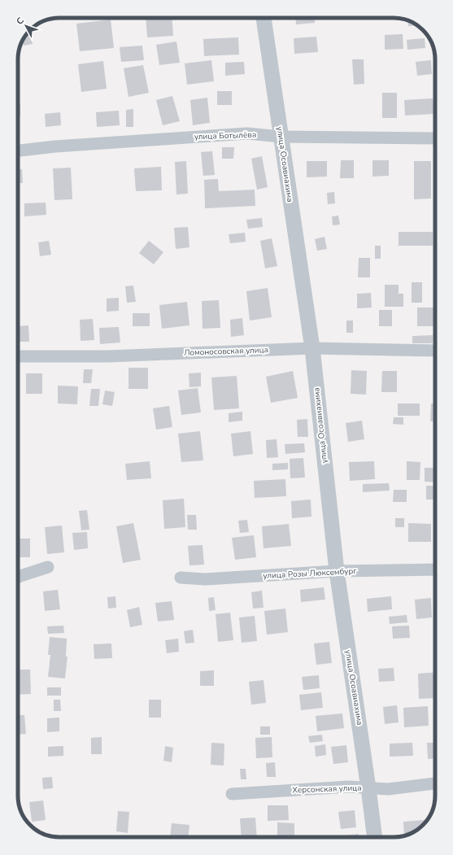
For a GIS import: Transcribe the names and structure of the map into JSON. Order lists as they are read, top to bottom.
{
  "streets": {
    "street": [
      "улица Ботылёва",
      "улица Осоавиахима",
      "Ломоносовская улица",
      "улица Розы Люксембург",
      "Херсонская улица"
    ]
  },
  "crossings": [
    ["улица Ботылёва", "улица Осоавиахима"],
    ["улица Осоавиахима", "Ломоносовская улица"],
    ["улица Осоавиахима", "улица Розы Люксембург"],
    ["улица Осоавиахима", "Херсонская улица"]
  ],
  "north": "top left"
}
